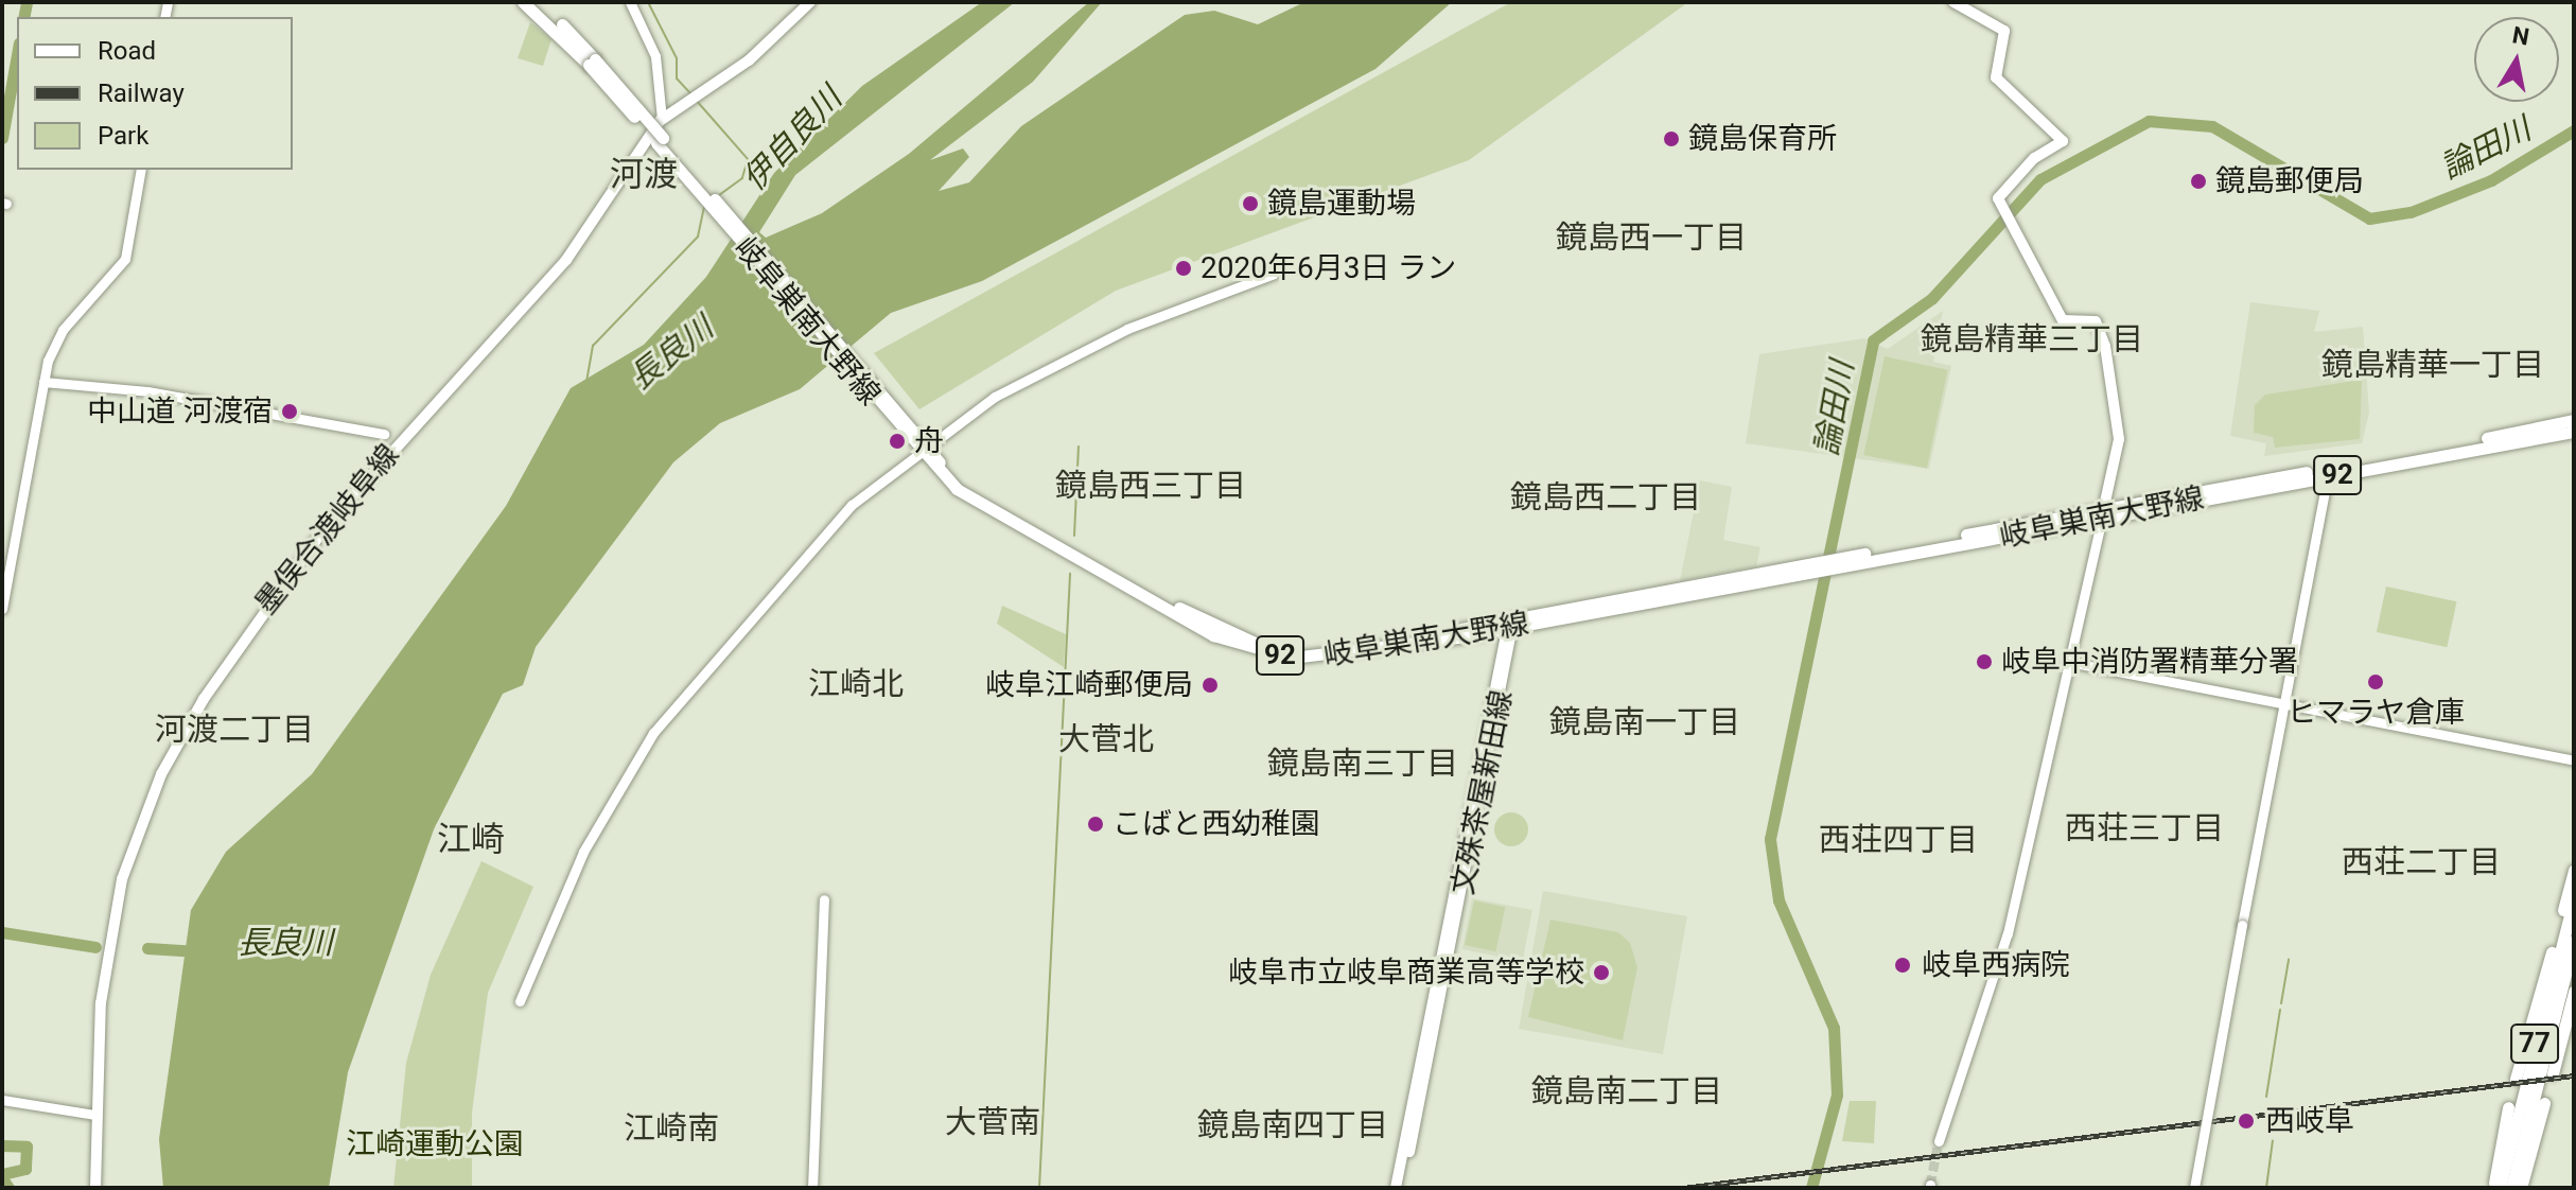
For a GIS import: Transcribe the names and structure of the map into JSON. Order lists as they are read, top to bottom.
{
  "streets": {
    "main road": [
      "岐阜巣南大野線",
      "92",
      "墨俣合渡岐阜線",
      "文殊茶屋新田線",
      "77"
    ]
  },
  "crossings": [
    ["岐阜巣南大野線", "文殊茶屋新田線"]
  ],
  "districts": [
    "河渡",
    "鏡島西一丁目",
    "鏡島精華三丁目",
    "鏡島精華一丁目",
    "鏡島西三丁目",
    "鏡島西二丁目",
    "江崎北",
    "鏡島南一丁目",
    "河渡二丁目",
    "大菅北",
    "鏡島南三丁目",
    "西荘三丁目",
    "江崎",
    "西荘四丁目",
    "西荘二丁目",
    "鏡島南二丁目",
    "大菅南",
    "鏡島南四丁目",
    "江崎南"
  ],
  "water": ["伊自良川", "論田川", "長良川"],
  "parks": ["江崎運動公園"],
  "places": [
    "鏡島保育所",
    "鏡島郵便局",
    "鏡島運動場",
    "2020年6月3日 ラン",
    "中山道 河渡宿",
    "舟",
    "岐阜中消防署精華分署",
    "ヒマラヤ倉庫",
    "岐阜江崎郵便局",
    "こばと西幼稚園",
    "岐阜西病院",
    "岐阜市立岐阜商業高等学校",
    "西岐阜"
  ],
  "legend": ["Road", "Railway", "Park"],
  "north": "top"
}
